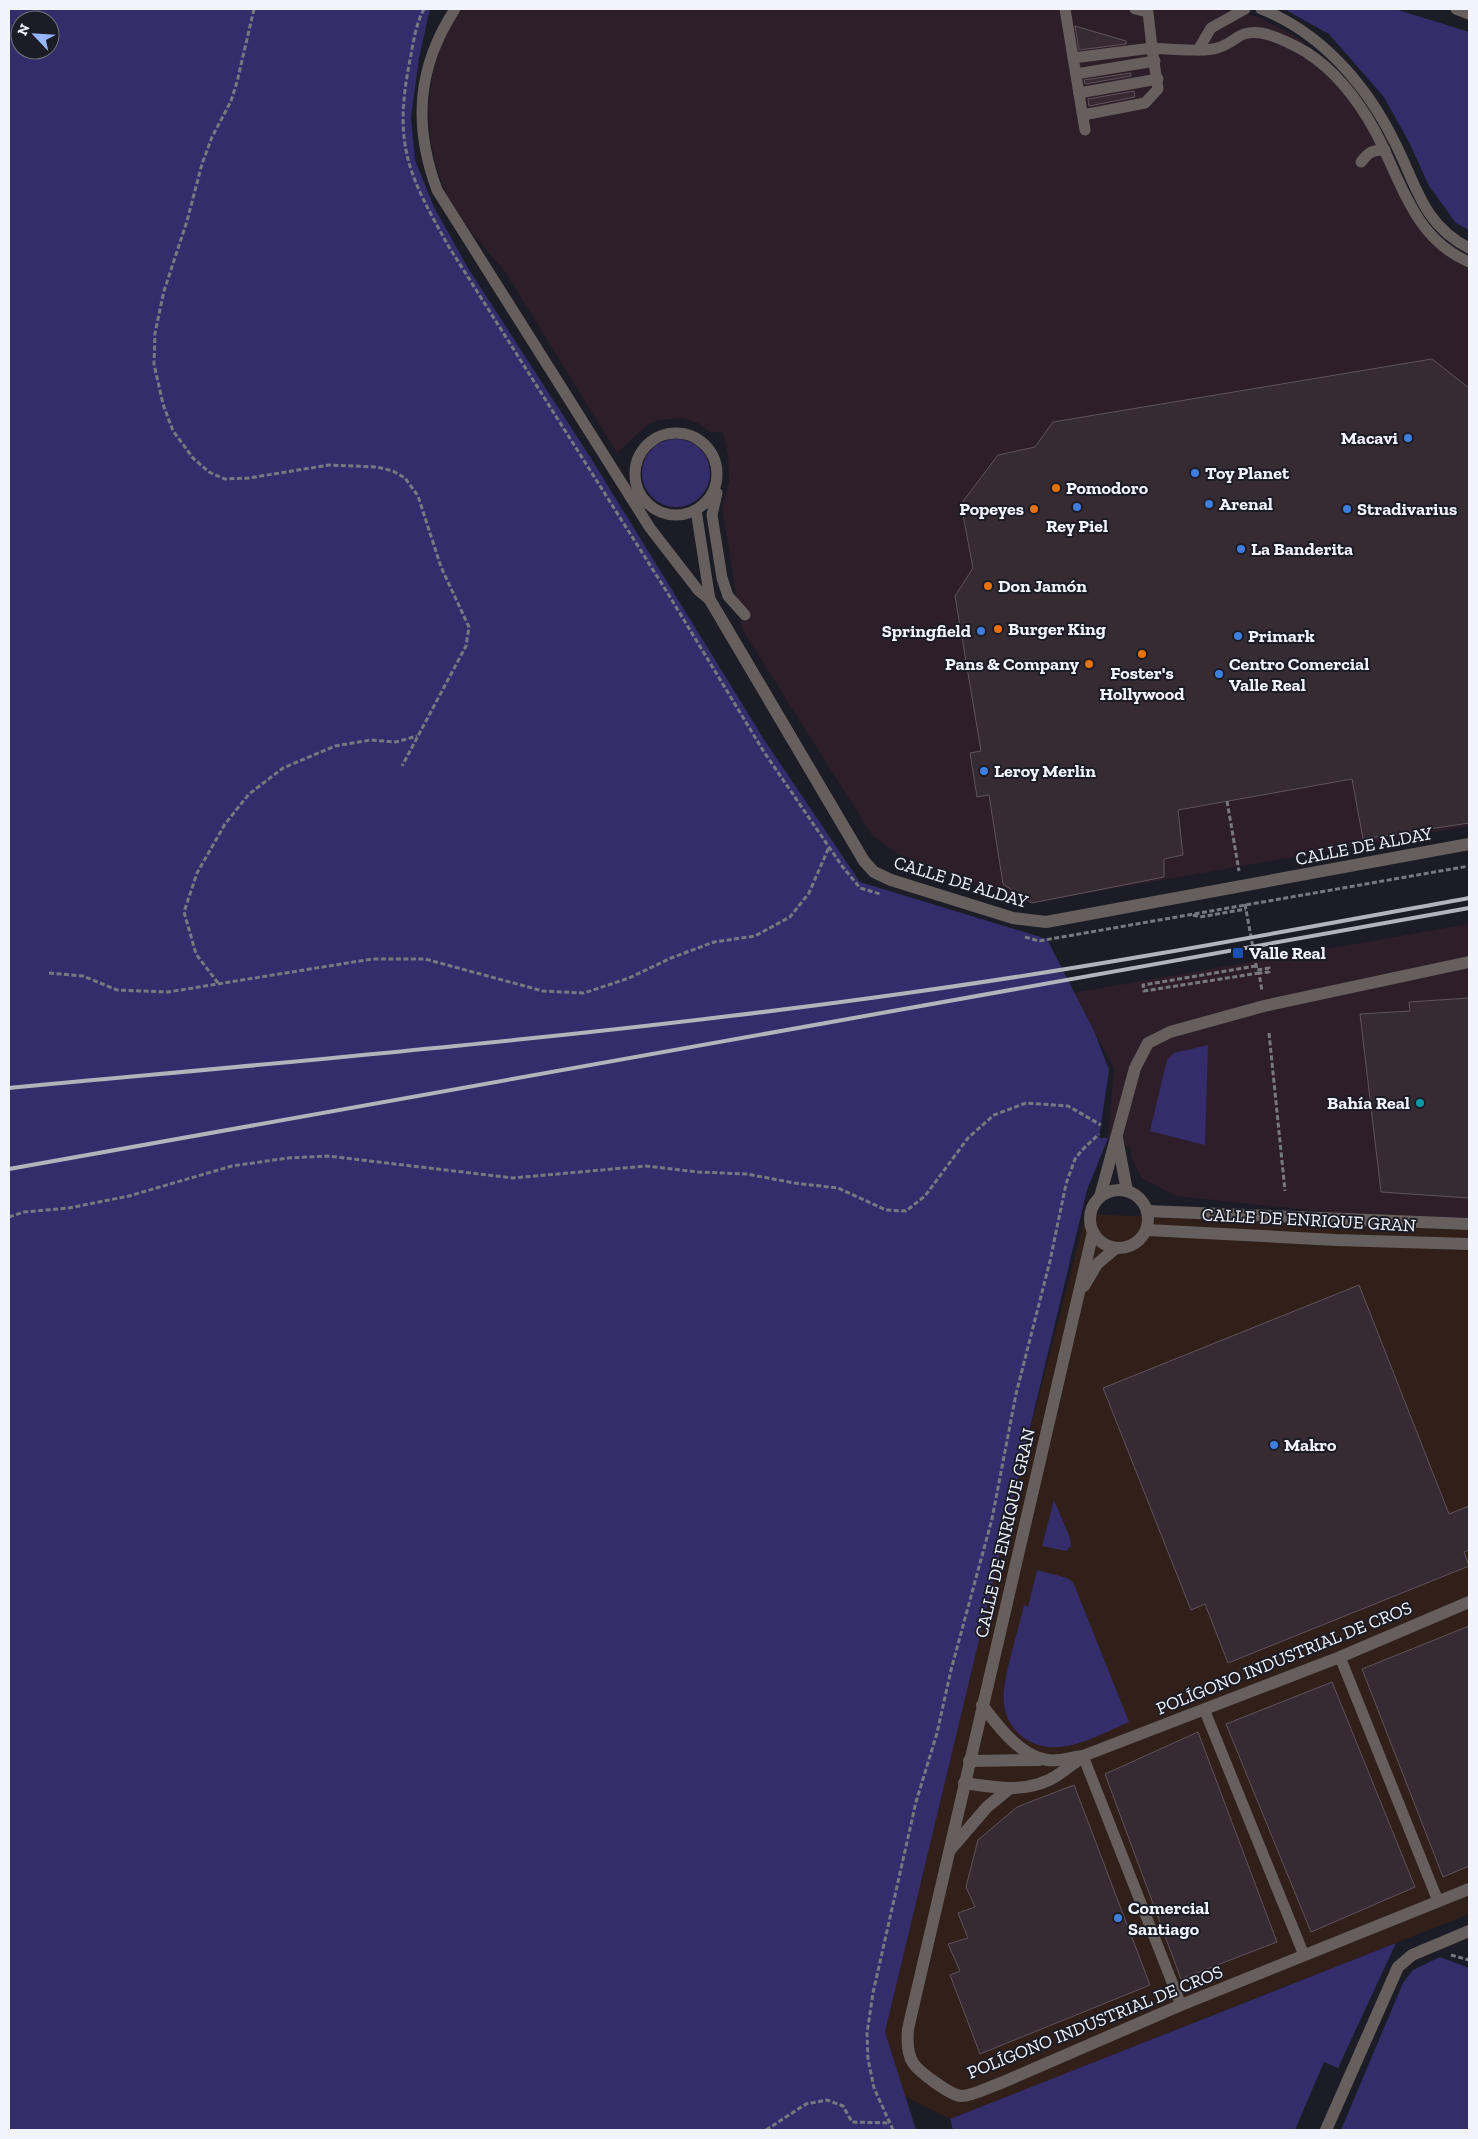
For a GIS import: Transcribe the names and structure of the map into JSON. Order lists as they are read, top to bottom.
{
  "streets": {
    "street": ["CALLE DE ALDAY", "CALLE DE ENRIQUE GRAN", "POLÍGONO INDUSTRIAL DE CROS"]
  },
  "crossings": [
    ["CALLE DE ENRIQUE GRAN", "POLÍGONO INDUSTRIAL DE CROS"]
  ],
  "places": {
    "other": [
      "Macavi",
      "Toy Planet",
      "Pomodoro",
      "Arenal",
      "Rey Piel",
      "Popeyes",
      "Stradivarius",
      "La Banderita",
      "Don Jamón",
      "Burger King",
      "Springfield",
      "Primark",
      "Foster's Hollywood",
      "Pans & Company",
      "Centro Comercial Valle Real",
      "Leroy Merlin",
      "Bahía Real",
      "Makro",
      "Comercial Santiago"
    ],
    "transit": ["Valle Real"]
  },
  "north": "top left"
}
